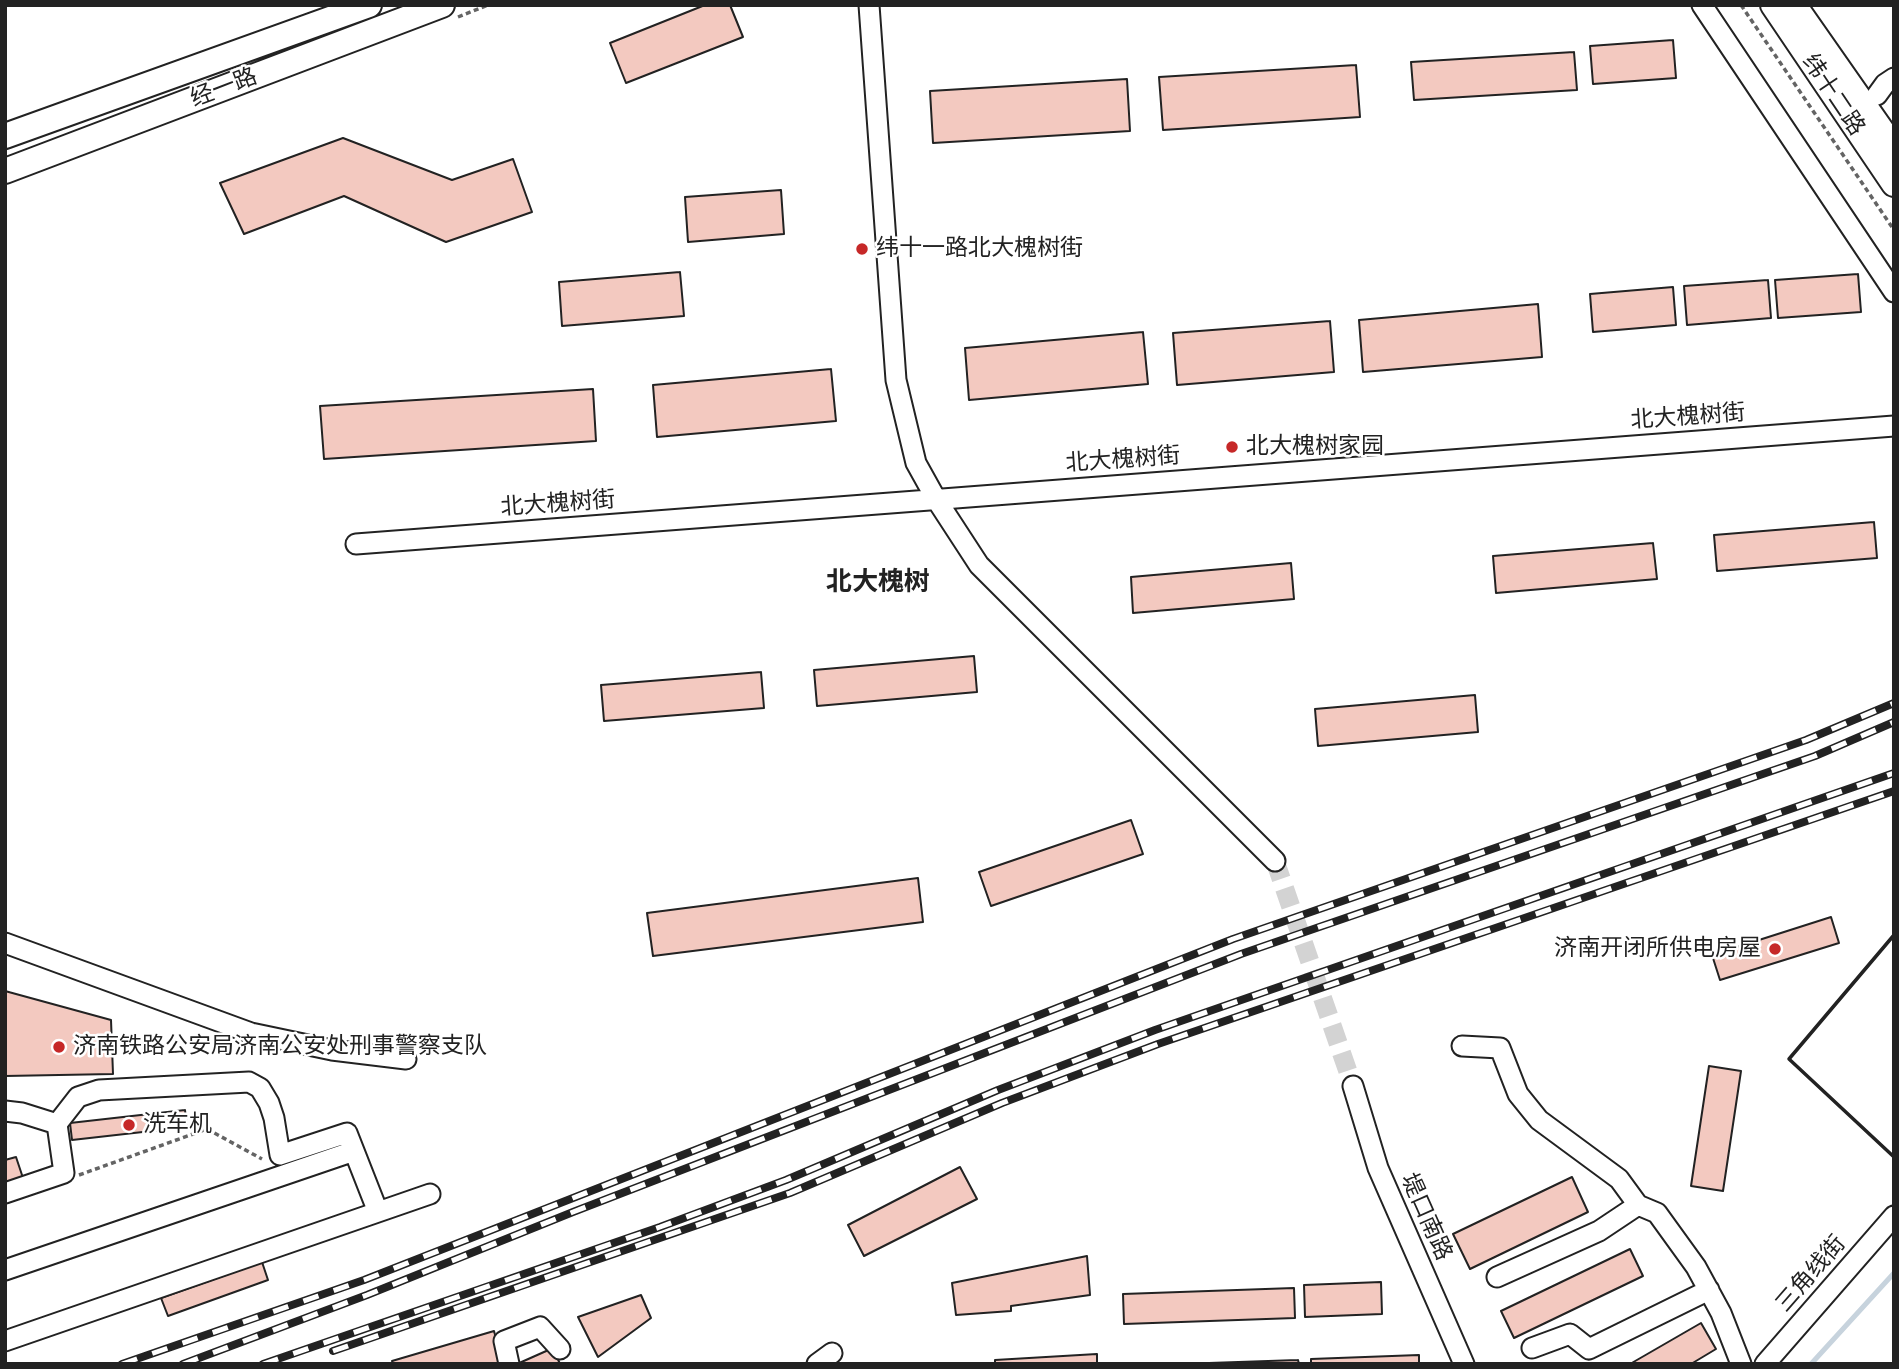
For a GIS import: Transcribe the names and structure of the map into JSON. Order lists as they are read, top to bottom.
{
  "streets": {
    "main road": ["经一路", "纬十二路"],
    "street": ["北大槐树街", "堤口南路", "三角线街"]
  },
  "districts": ["北大槐树"],
  "places": [
    "纬十一路北大槐树街",
    "北大槐树家园",
    "济南开闭所供电房屋",
    "济南铁路公安局济南公安处刑事警察支队",
    "洗车机"
  ]
}
